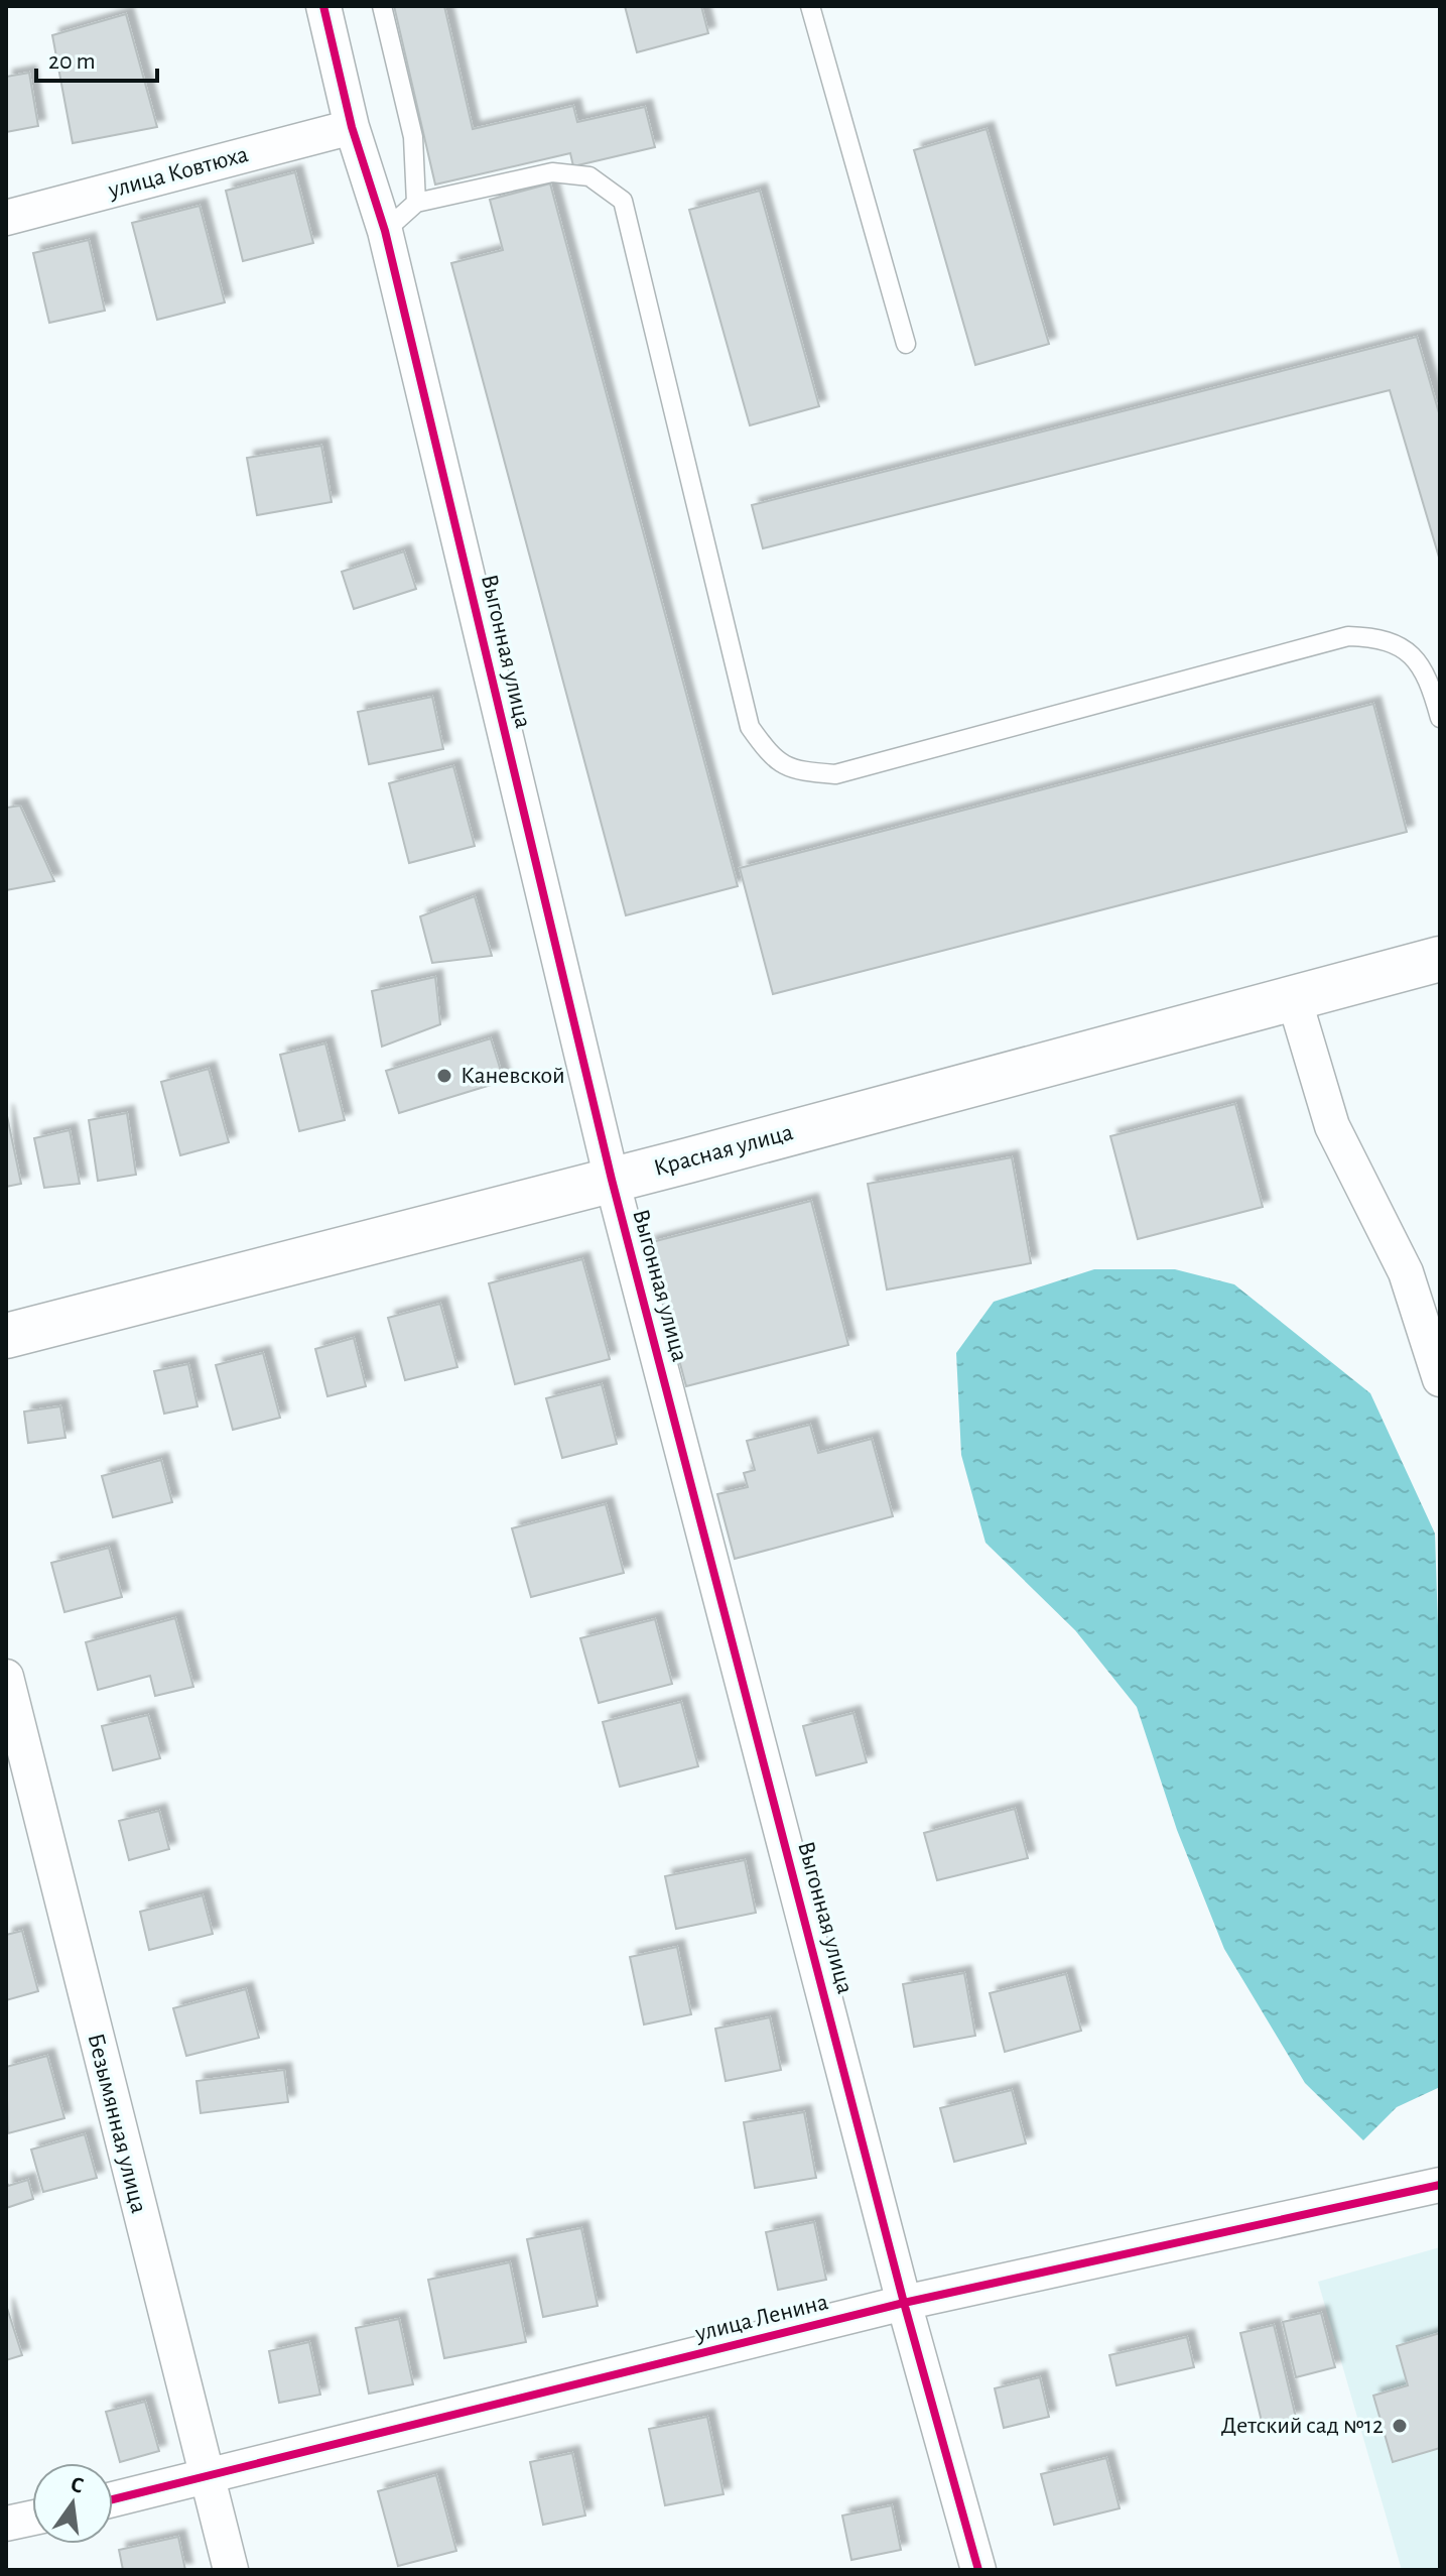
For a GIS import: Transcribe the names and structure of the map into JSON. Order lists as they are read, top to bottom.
{
  "streets": {
    "main road": ["Красная улица"],
    "street": [
      "улица Ковтюха",
      "Выгонная улица",
      "Безымянная улица",
      "улица Ленина"
    ]
  },
  "crossings": [
    ["улица Ковтюха", "Выгонная улица"],
    ["Выгонная улица", "Красная улица"],
    ["Выгонная улица", "улица Ленина"],
    ["Безымянная улица", "улица Ленина"]
  ],
  "places": ["Каневской", "Детский сад №12"],
  "scale_bar": "20 m",
  "north": "top"
}
